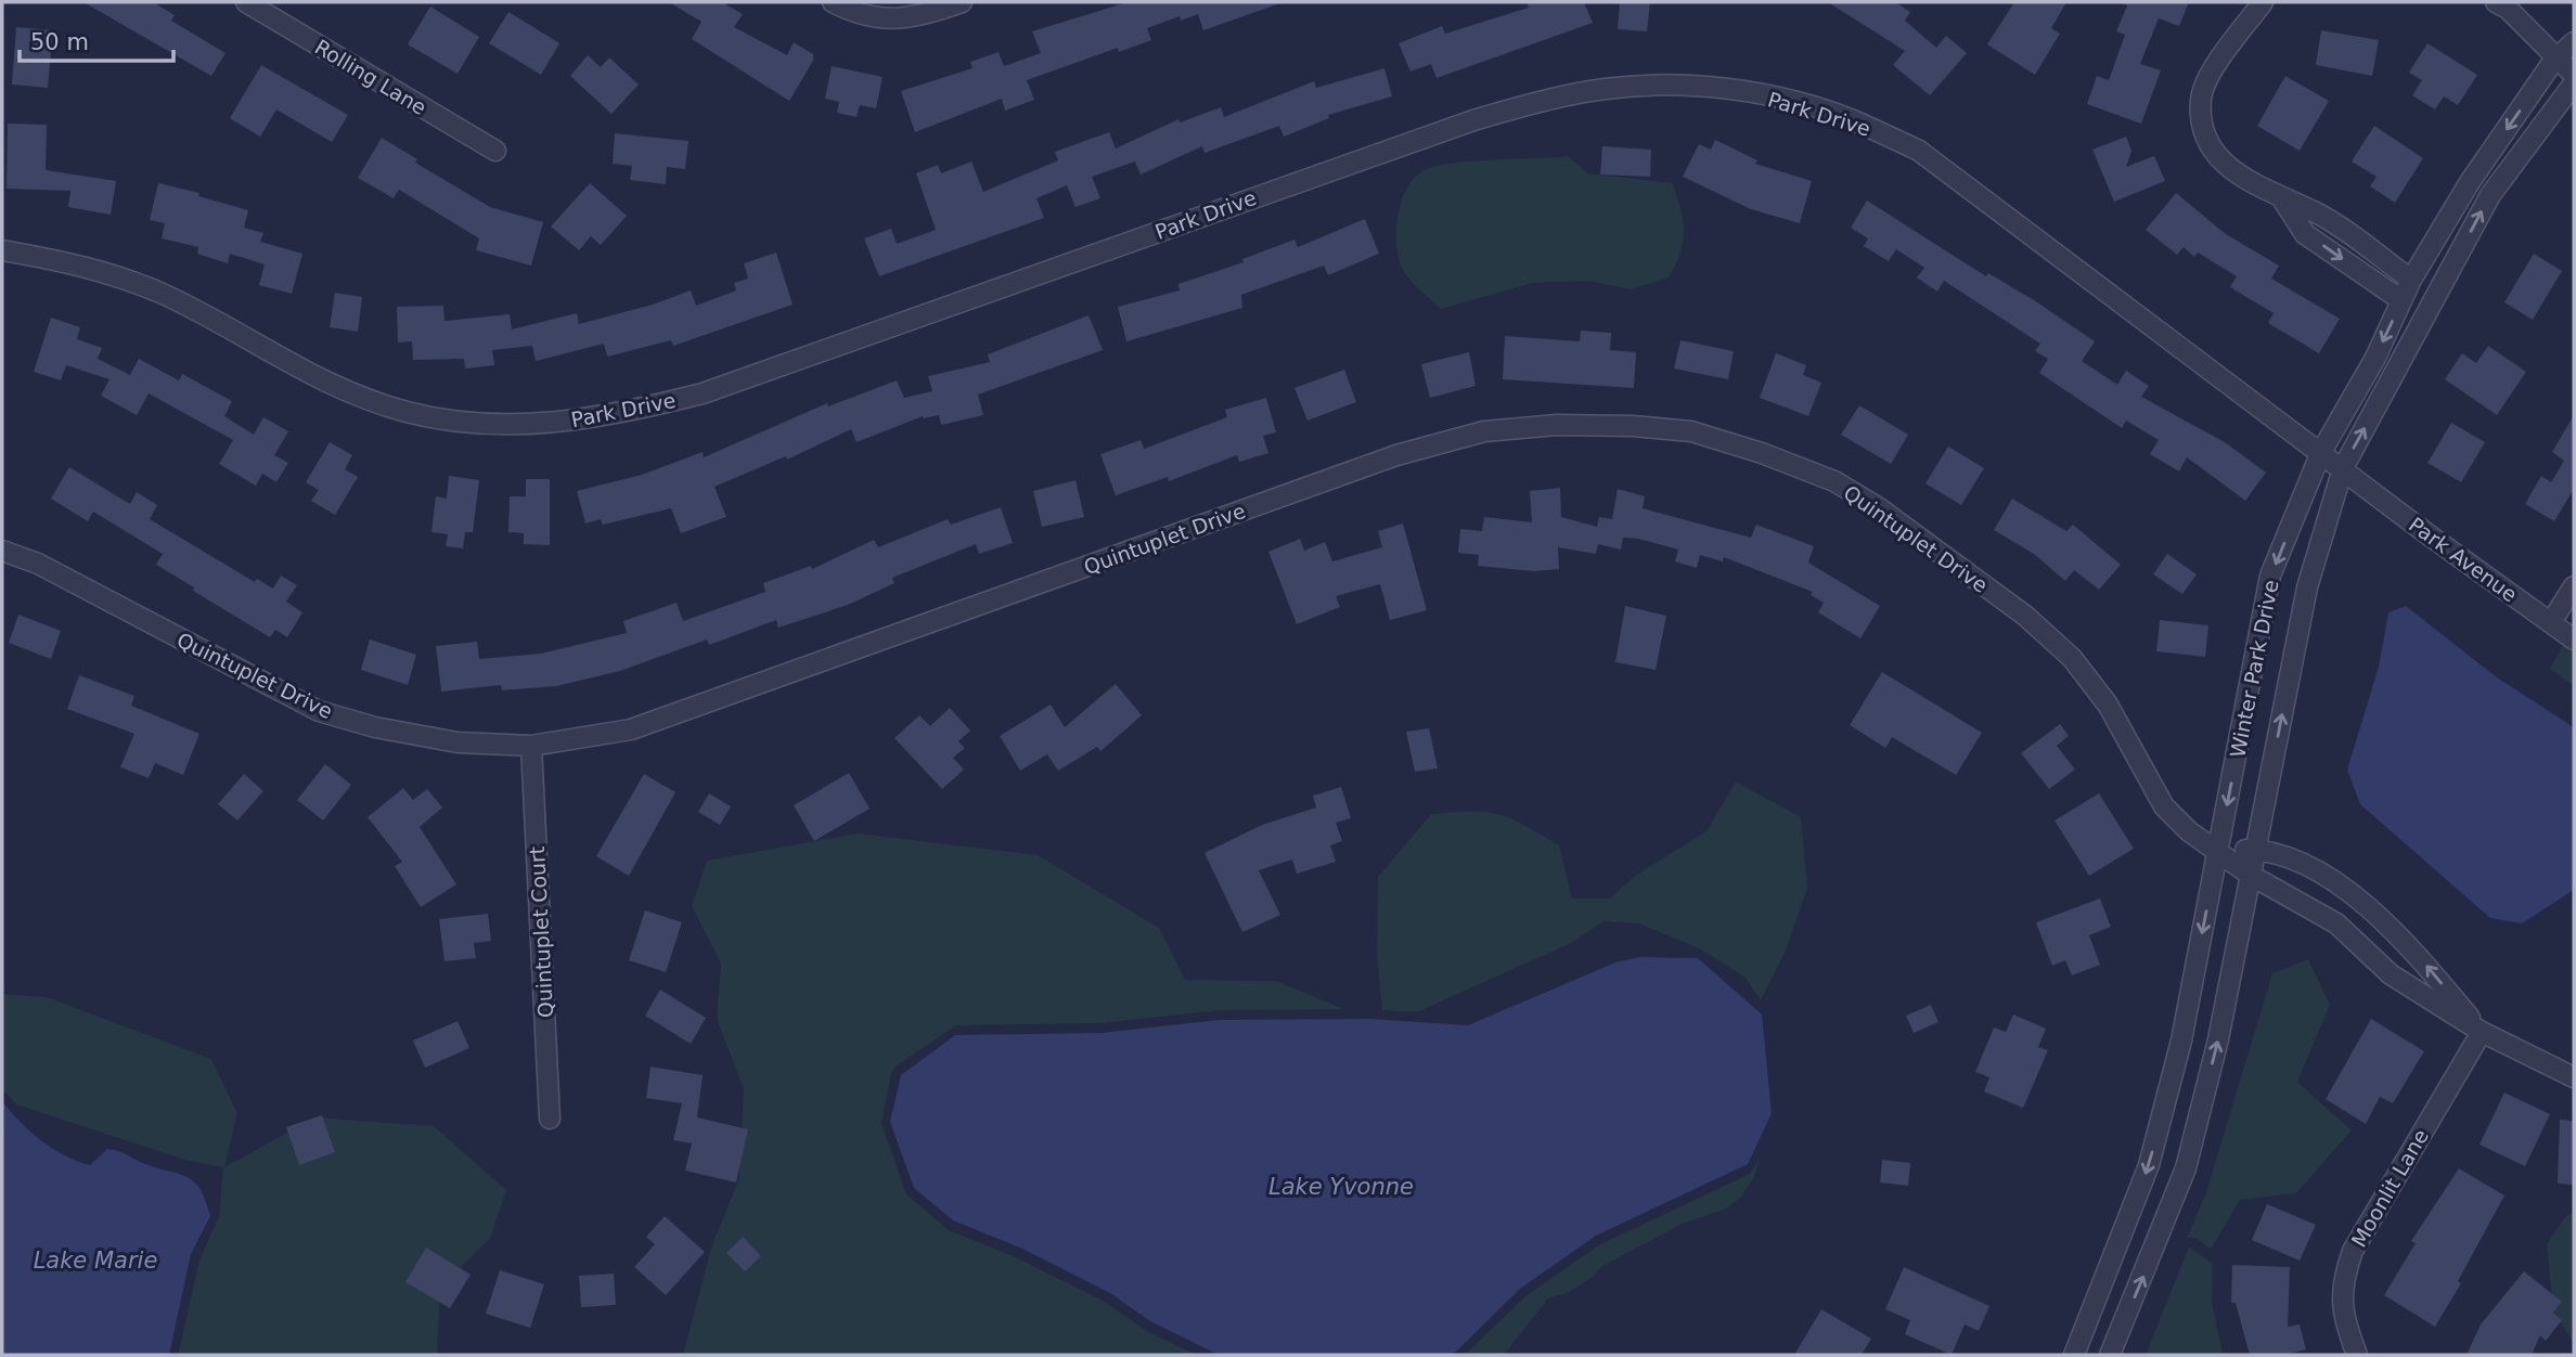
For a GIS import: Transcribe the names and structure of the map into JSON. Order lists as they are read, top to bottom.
{
  "streets": {
    "street": [
      "Rolling Lane",
      "Park Drive",
      "Quintuplet Drive",
      "Park Avenue",
      "Winter Park Drive",
      "Quintuplet Court",
      "Moonlit Lane"
    ]
  },
  "crossings": [
    ["Park Drive", "Park Avenue"],
    ["Park Drive", "Winter Park Drive"],
    ["Quintuplet Drive", "Winter Park Drive"],
    ["Quintuplet Drive", "Quintuplet Court"],
    ["Quintuplet Drive", "Moonlit Lane"],
    ["Park Avenue", "Winter Park Drive"]
  ],
  "water": ["Lake Yvonne", "Lake Marie"],
  "scale_bar": "50 m"
}
